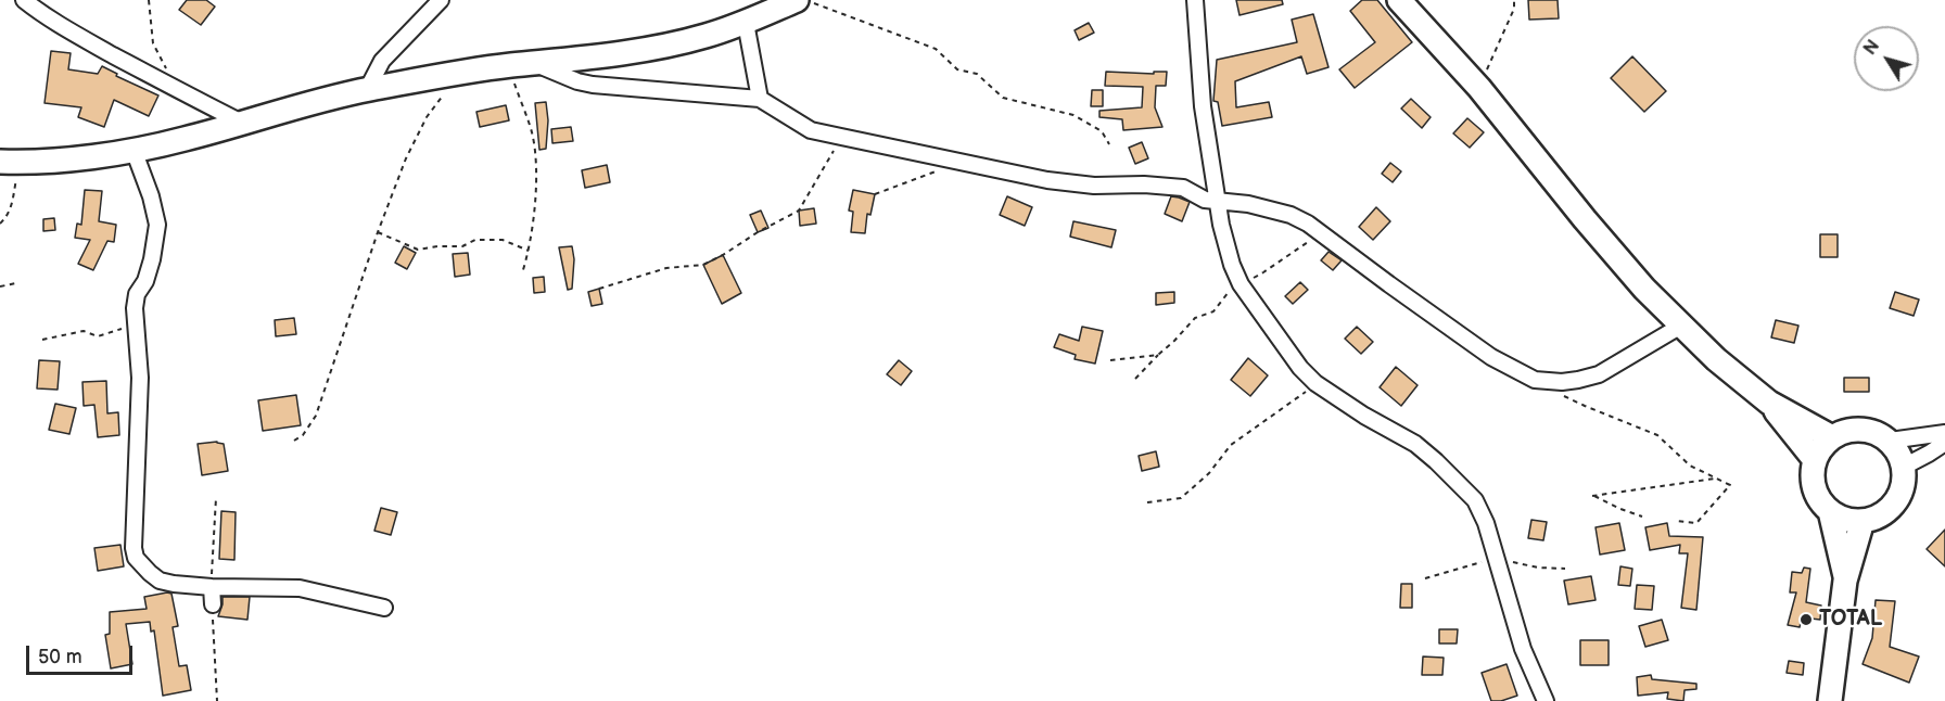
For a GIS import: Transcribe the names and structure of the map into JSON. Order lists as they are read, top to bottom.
{
  "places": ["TOTAL"],
  "scale_bar": "50 m",
  "north": "top left"
}
